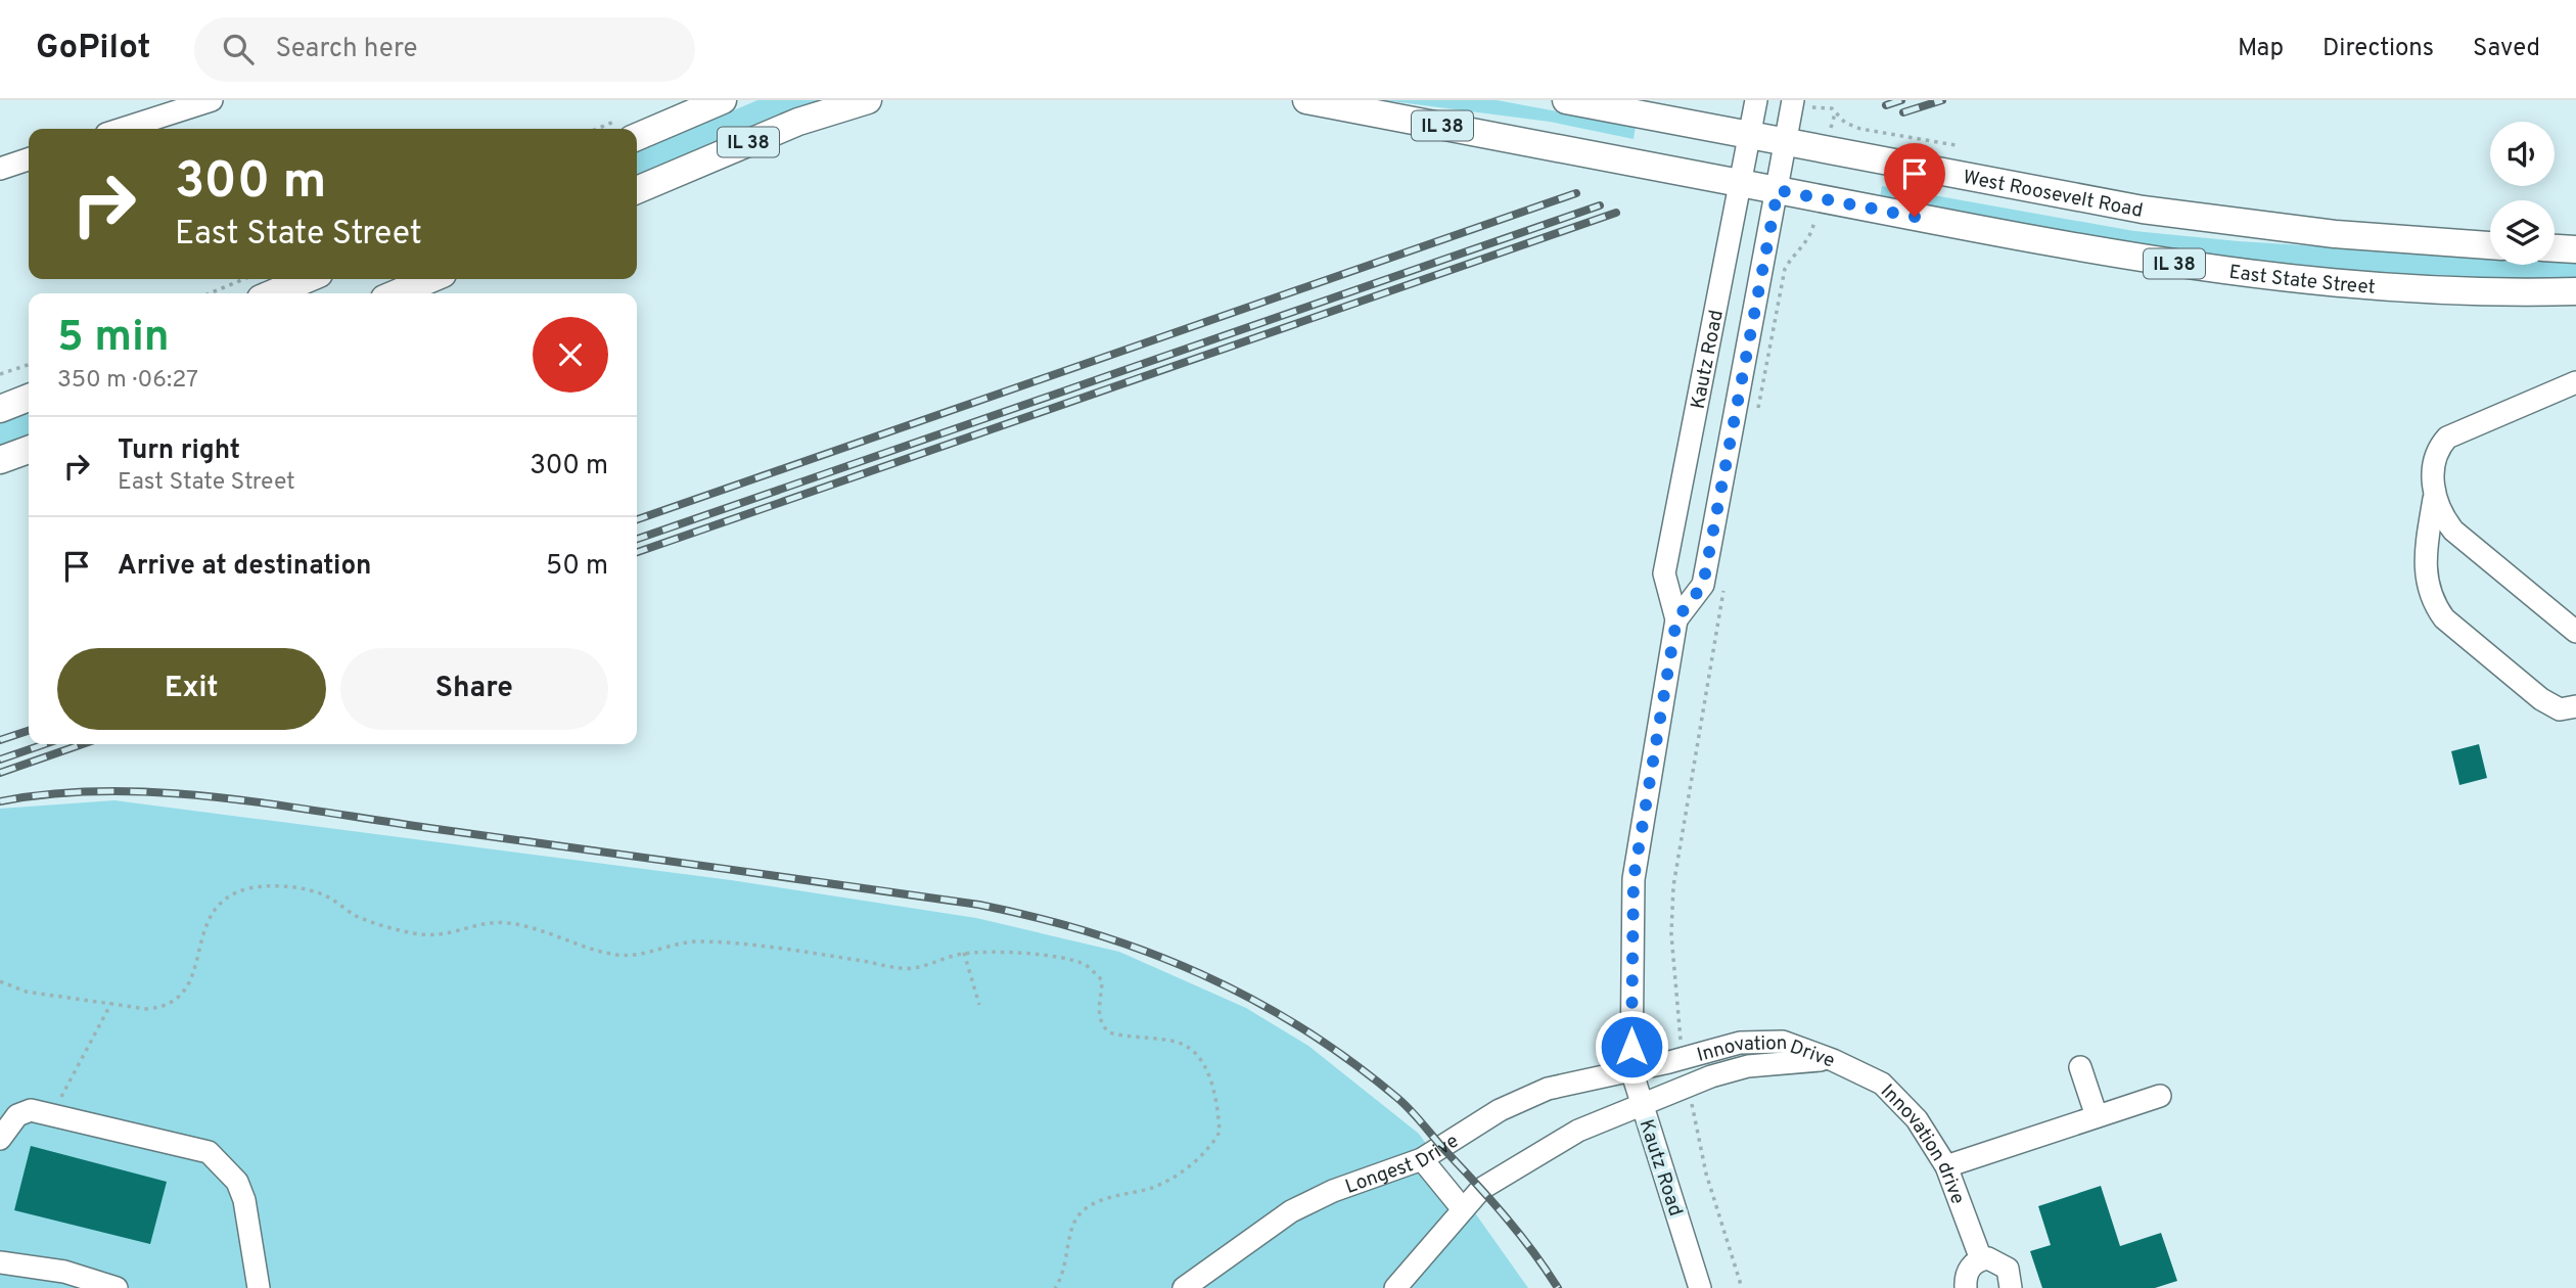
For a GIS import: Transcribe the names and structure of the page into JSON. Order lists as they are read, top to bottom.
{
  "streets": {
    "main road": ["IL 38", "West Roosevelt Road", "East State Street"],
    "street": [
      "Kautz Road",
      "Innovation Drive",
      "Innovation drive",
      "Longest Drive"
    ]
  },
  "crossings": [
    ["IL 38", "East State Street"],
    ["IL 38", "Kautz Road"],
    ["West Roosevelt Road", "Kautz Road"],
    ["East State Street", "Kautz Road"],
    ["Kautz Road", "Innovation Drive"],
    ["Kautz Road", "Longest Drive"],
    ["Innovation Drive", "Innovation drive"],
    ["Innovation Drive", "Longest Drive"]
  ],
  "page": {
    "header": "GoPilot",
    "search": "Search here",
    "nav": ["Map", "Directions", "Saved"],
    "turn": ["300 m", "East State Street"],
    "heading": ["5 min", "350 m · 06:27"],
    "list": [
      {
        "name": "Turn right",
        "note": "East State Street",
        "value": "300 m"
      },
      {
        "name": "Arrive at destination",
        "value": "50 m"
      }
    ],
    "buttons": ["Exit", "Share"]
  }
}
